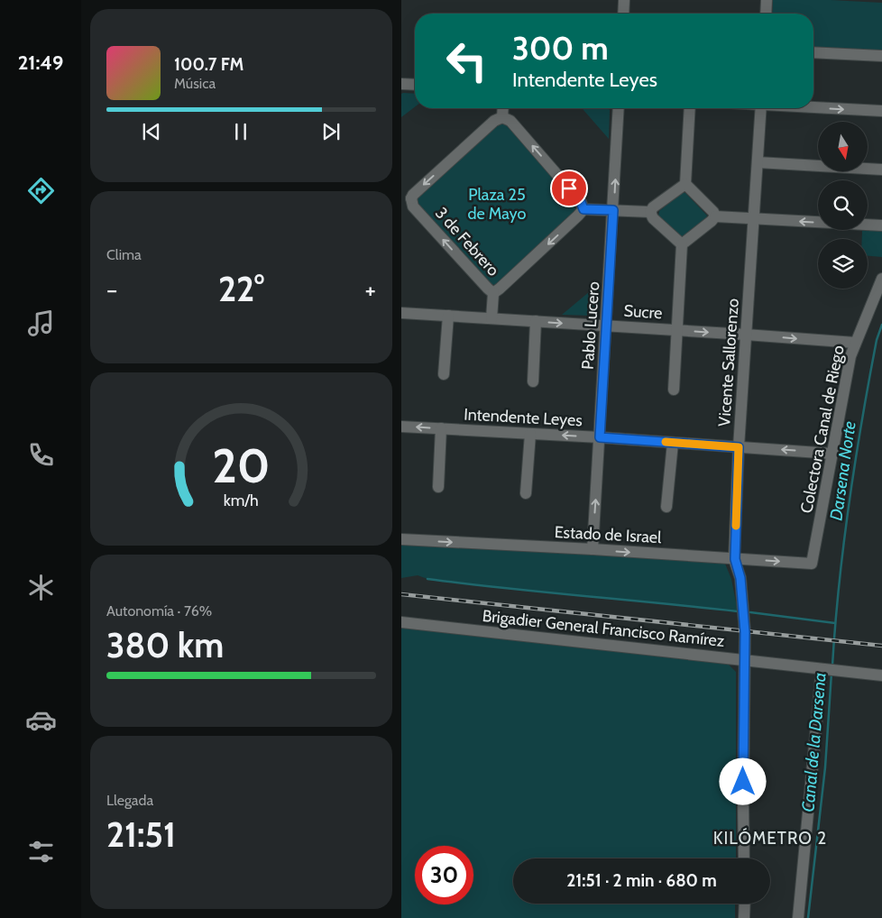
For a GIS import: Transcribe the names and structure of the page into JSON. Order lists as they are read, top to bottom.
{
  "streets": {
    "street": [
      "3 de Febrero",
      "Sucre",
      "Pablo Lucero",
      "Vicente Sallorenzo",
      "Intendente Leyes",
      "Colectora Canal de Riego",
      "Estado de Israel",
      "Brigadier General Francisco Ramírez"
    ]
  },
  "crossings": [
    ["Sucre", "Pablo Lucero"],
    ["Sucre", "Vicente Sallorenzo"],
    ["Sucre", "Colectora Canal de Riego"],
    ["Pablo Lucero", "Intendente Leyes"],
    ["Pablo Lucero", "Estado de Israel"],
    ["Vicente Sallorenzo", "Intendente Leyes"],
    ["Vicente Sallorenzo", "Estado de Israel"],
    ["Vicente Sallorenzo", "Brigadier General Francisco Ramírez"],
    ["Intendente Leyes", "Colectora Canal de Riego"],
    ["Colectora Canal de Riego", "Estado de Israel"]
  ],
  "one_way": ["Sucre", "Intendente Leyes", "Estado de Israel"],
  "districts": ["KILÓMETRO 2"],
  "water": ["Darsena Norte", "Canal de la Darsena"],
  "parks": ["Plaza 25 de Mayo"],
  "north": "bottom",
  "page": {
    "tabs": "21:49",
    "turn": ["300 m", "Intendente Leyes"],
    "song": ["100.7 FM", "Música"],
    "tile": [
      "Clima",
      ["Autonomía · 76%", "380 km"],
      ["Llegada", "21:51"]
    ],
    "heat": ["−", "22°", "+"],
    "limit": "30",
    "trip": "21:51 · 2 min · 680 m",
    "gauge": ["20", "km/h"]
  }
}
